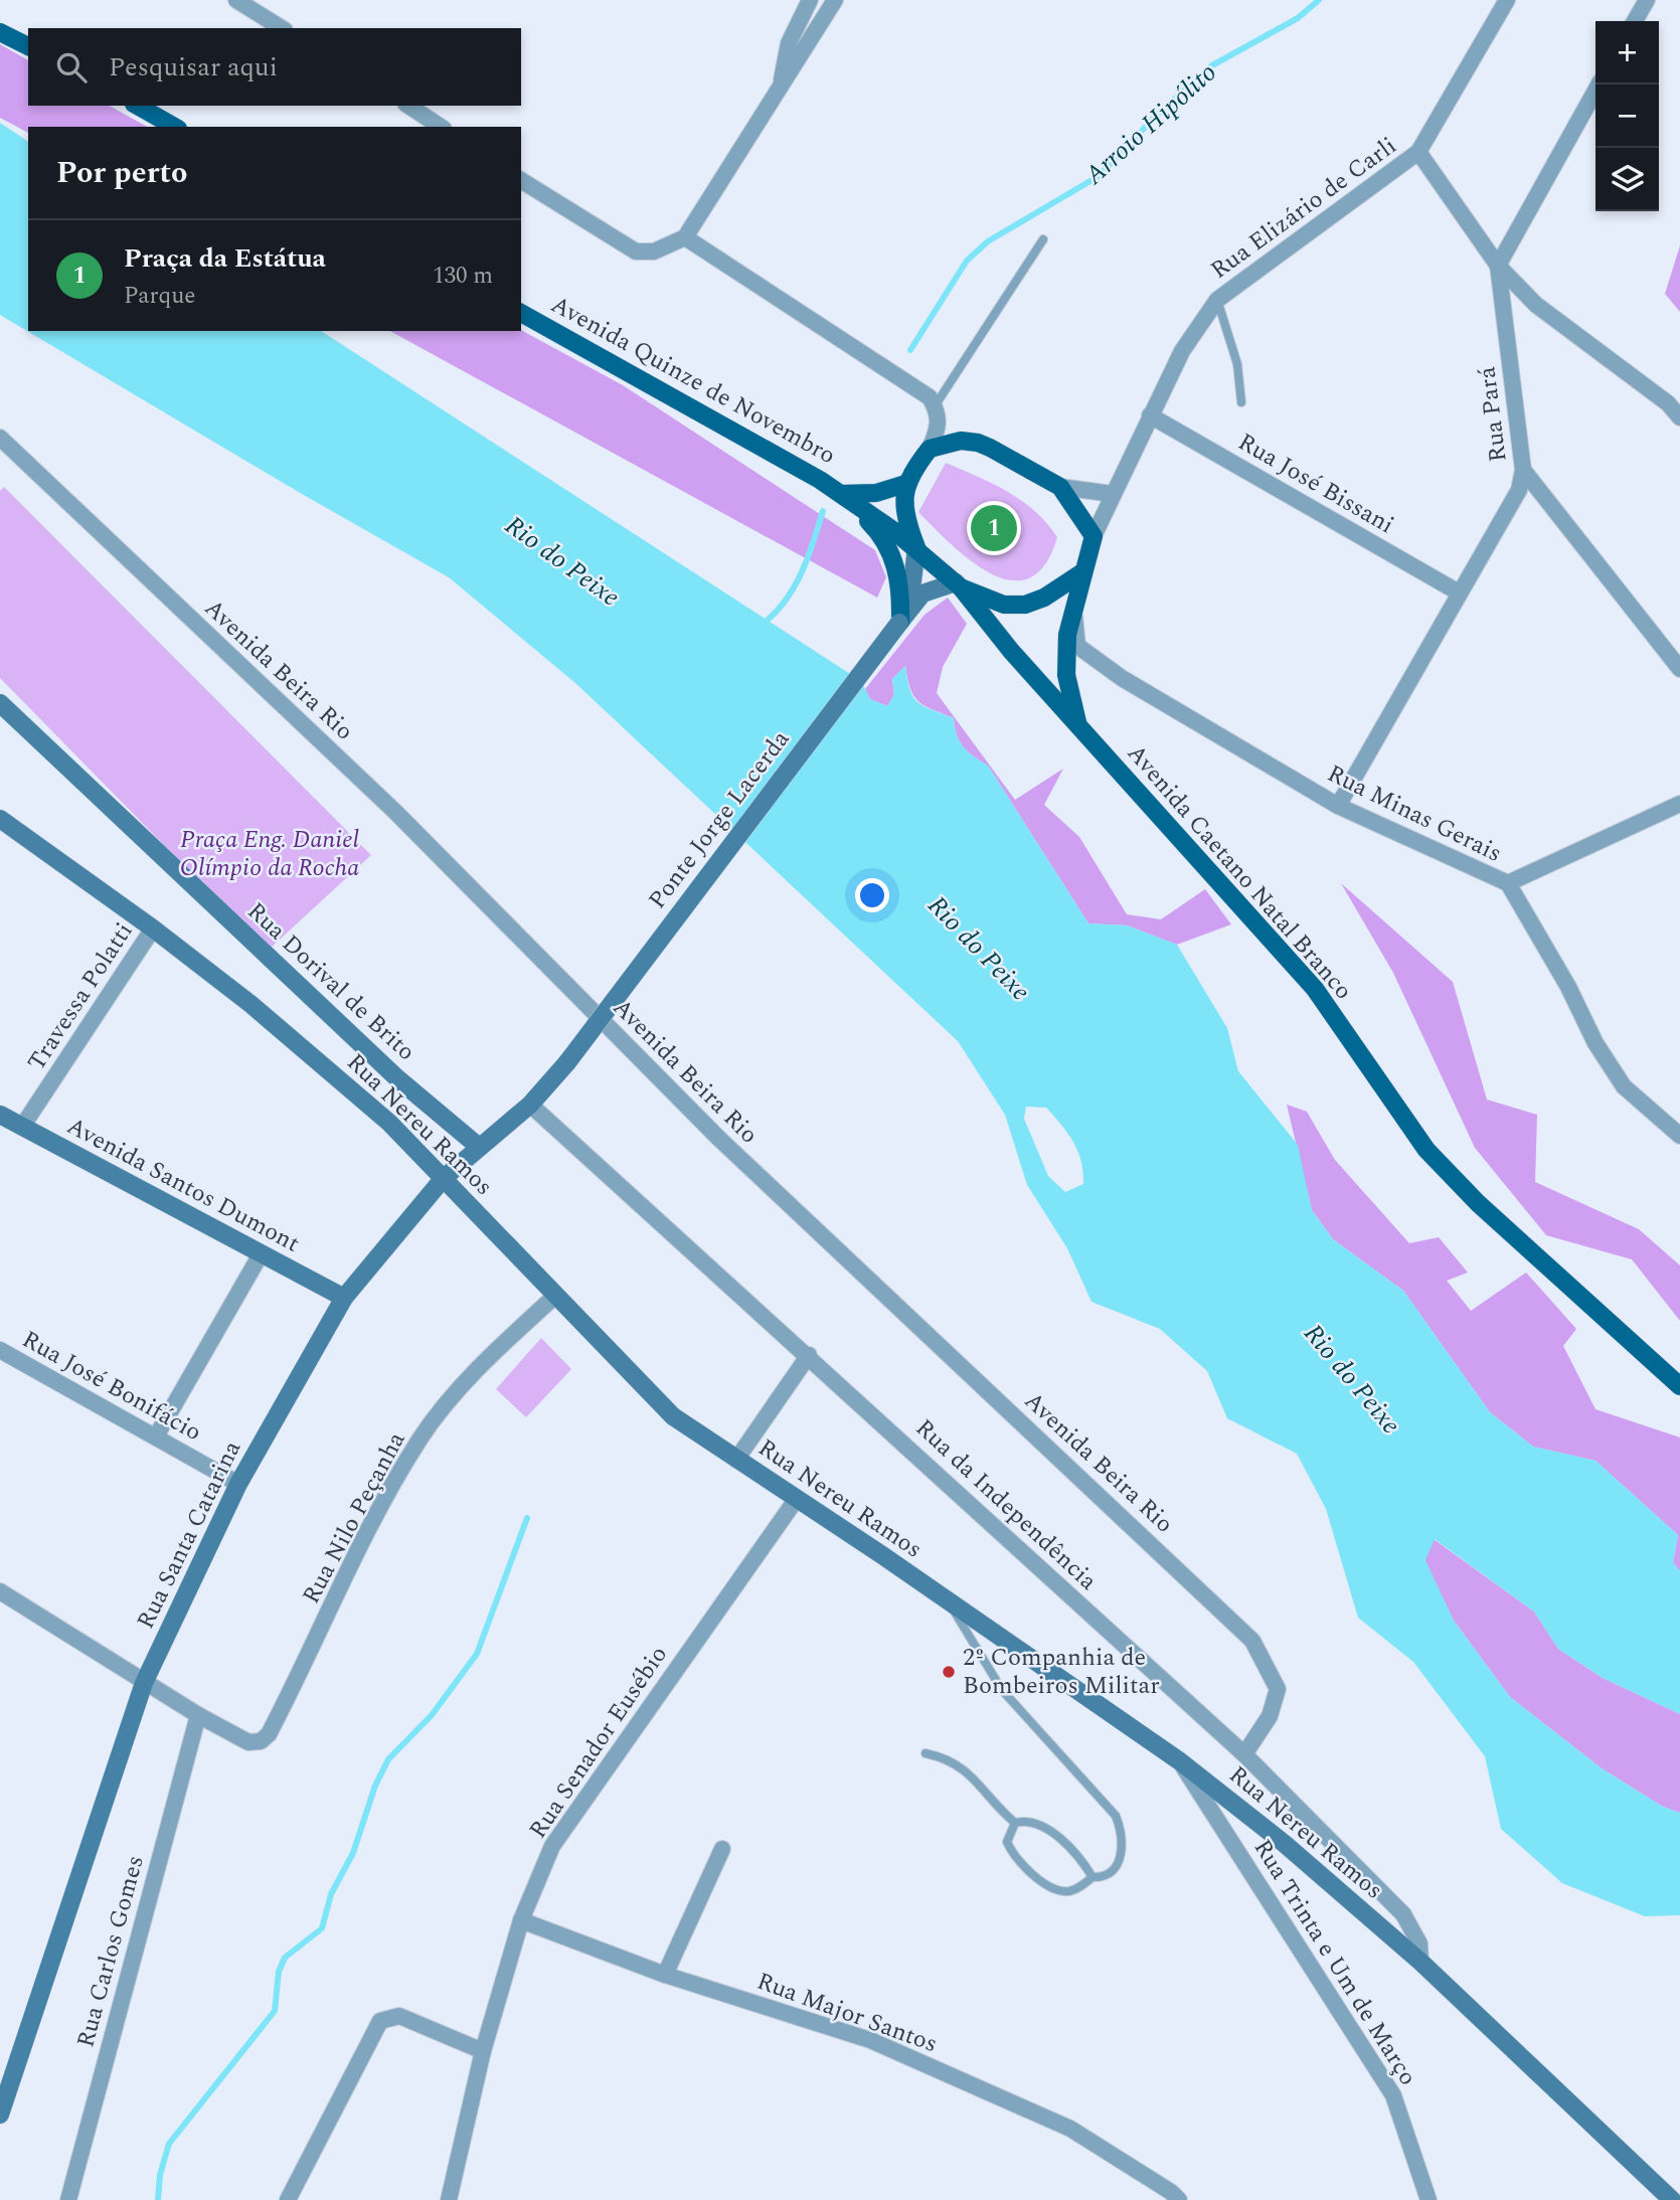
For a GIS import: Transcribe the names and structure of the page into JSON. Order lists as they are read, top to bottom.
{
  "streets": {
    "main road": ["Avenida Quinze de Novembro", "Avenida Caetano Natal Branco"],
    "street": [
      "Rua Elizário de Carli",
      "Rua Pará",
      "Rua José Bissani",
      "Avenida Beira Rio",
      "Rua Minas Gerais",
      "Ponte Jorge Lacerda",
      "Rua Dorival de Brito",
      "Travessa Polatti",
      "Rua Nereu Ramos",
      "Avenida Santos Dumont",
      "Rua José Bonifácio",
      "Rua da Independência",
      "Rua Nilo Peçanha",
      "Rua Santa Catarina",
      "Rua Senador Eusébio",
      "Rua Carlos Gomes",
      "Rua Trinta e Um de Março",
      "Rua Major Santos"
    ]
  },
  "crossings": [
    ["Rua Elizário de Carli", "Avenida Quinze de Novembro"],
    ["Rua Elizário de Carli", "Rua José Bissani"],
    ["Rua Elizário de Carli", "Ponte Jorge Lacerda"],
    ["Rua Elizário de Carli", "Avenida Caetano Natal Branco"],
    ["Avenida Quinze de Novembro", "Ponte Jorge Lacerda"],
    ["Avenida Quinze de Novembro", "Avenida Caetano Natal Branco"],
    ["Rua Pará", "Rua José Bissani"],
    ["Rua Pará", "Rua Minas Gerais"],
    ["Avenida Beira Rio", "Rua da Independência"],
    ["Rua Minas Gerais", "Avenida Caetano Natal Branco"],
    ["Ponte Jorge Lacerda", "Avenida Caetano Natal Branco"],
    ["Ponte Jorge Lacerda", "Rua Santa Catarina"],
    ["Rua Dorival de Brito", "Rua Santa Catarina"],
    ["Travessa Polatti", "Rua Nereu Ramos"],
    ["Travessa Polatti", "Avenida Santos Dumont"],
    ["Rua Nereu Ramos", "Rua da Independência"],
    ["Rua Nereu Ramos", "Rua Nilo Peçanha"],
    ["Rua Nereu Ramos", "Rua Santa Catarina"],
    ["Rua Nereu Ramos", "Rua Senador Eusébio"],
    ["Rua Nereu Ramos", "Rua Trinta e Um de Março"],
    ["Avenida Santos Dumont", "Rua Santa Catarina"],
    ["Rua José Bonifácio", "Rua Santa Catarina"],
    ["Rua da Independência", "Rua Santa Catarina"],
    ["Rua Nilo Peçanha", "Rua Carlos Gomes"],
    ["Rua Senador Eusébio", "Rua Major Santos"]
  ],
  "water": ["Arroio Hipólito", "Rio do Peixe"],
  "parks": ["Praça Eng. Daniel Olímpio da Rocha"],
  "places": ["2º Companhia de Bombeiros Militar"],
  "page": {
    "map_buttons": ["+", "−"],
    "search": "Pesquisar aqui",
    "heading": "Por perto",
    "list": [
      {
        "mark": "1",
        "name": "Praça da Estátua",
        "note": "Parque",
        "value": "130 m"
      }
    ],
    "pins": "1"
  }
}
